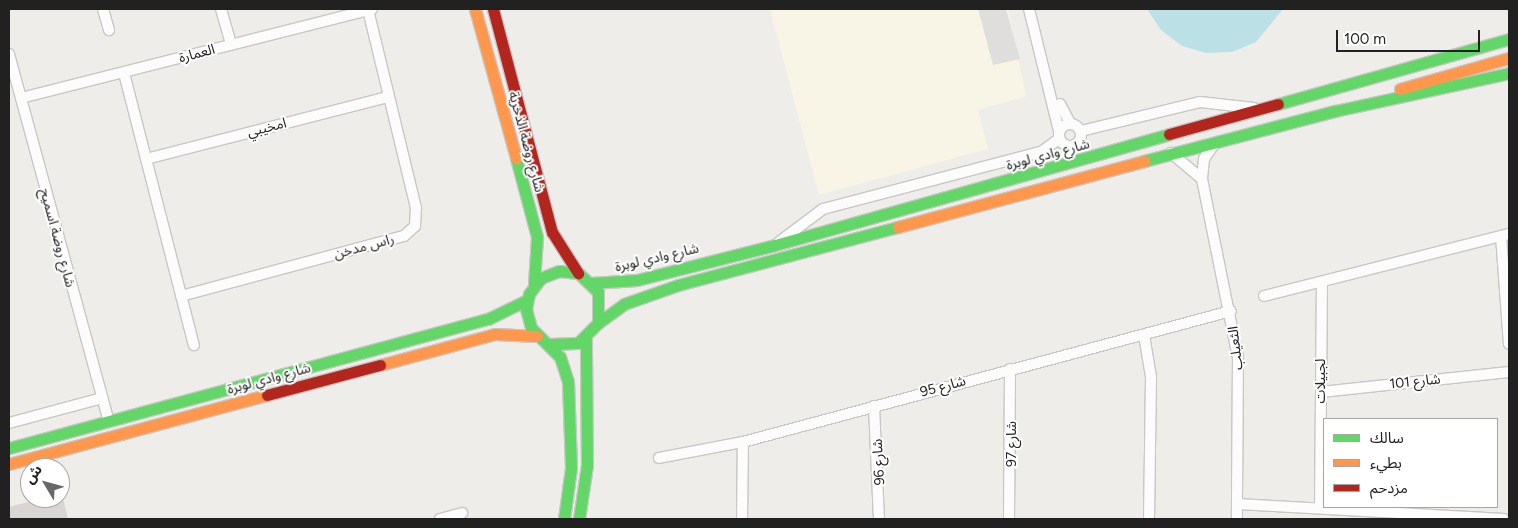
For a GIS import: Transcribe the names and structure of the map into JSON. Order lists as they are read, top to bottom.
{
  "streets": {
    "street": [
      "العمارة",
      "امخيبي",
      "شارع روضة الذخرية",
      "شارع وادي لوبرة",
      "شارع روضة اسميح",
      "راس مدخن",
      "الثعيلب",
      "لجبيلات",
      "شارع 101",
      "شارع 95",
      "شارع 97",
      "شارع 96"
    ]
  },
  "crossings": [
    ["العمارة", "شارع روضة اسميح"],
    ["العمارة", "راس مدخن"],
    ["امخيبي", "راس مدخن"],
    ["شارع روضة الذخرية", "شارع وادي لوبرة"],
    ["شارع وادي لوبرة", "شارع روضة اسميح"],
    ["الثعيلب", "شارع 95"],
    ["لجبيلات", "شارع 101"],
    ["شارع 95", "شارع 97"],
    ["شارع 95", "شارع 96"]
  ],
  "legend": ["سالك", "بطيء", "مزدحم"],
  "scale_bar": "100 m",
  "north": "top left"
}
